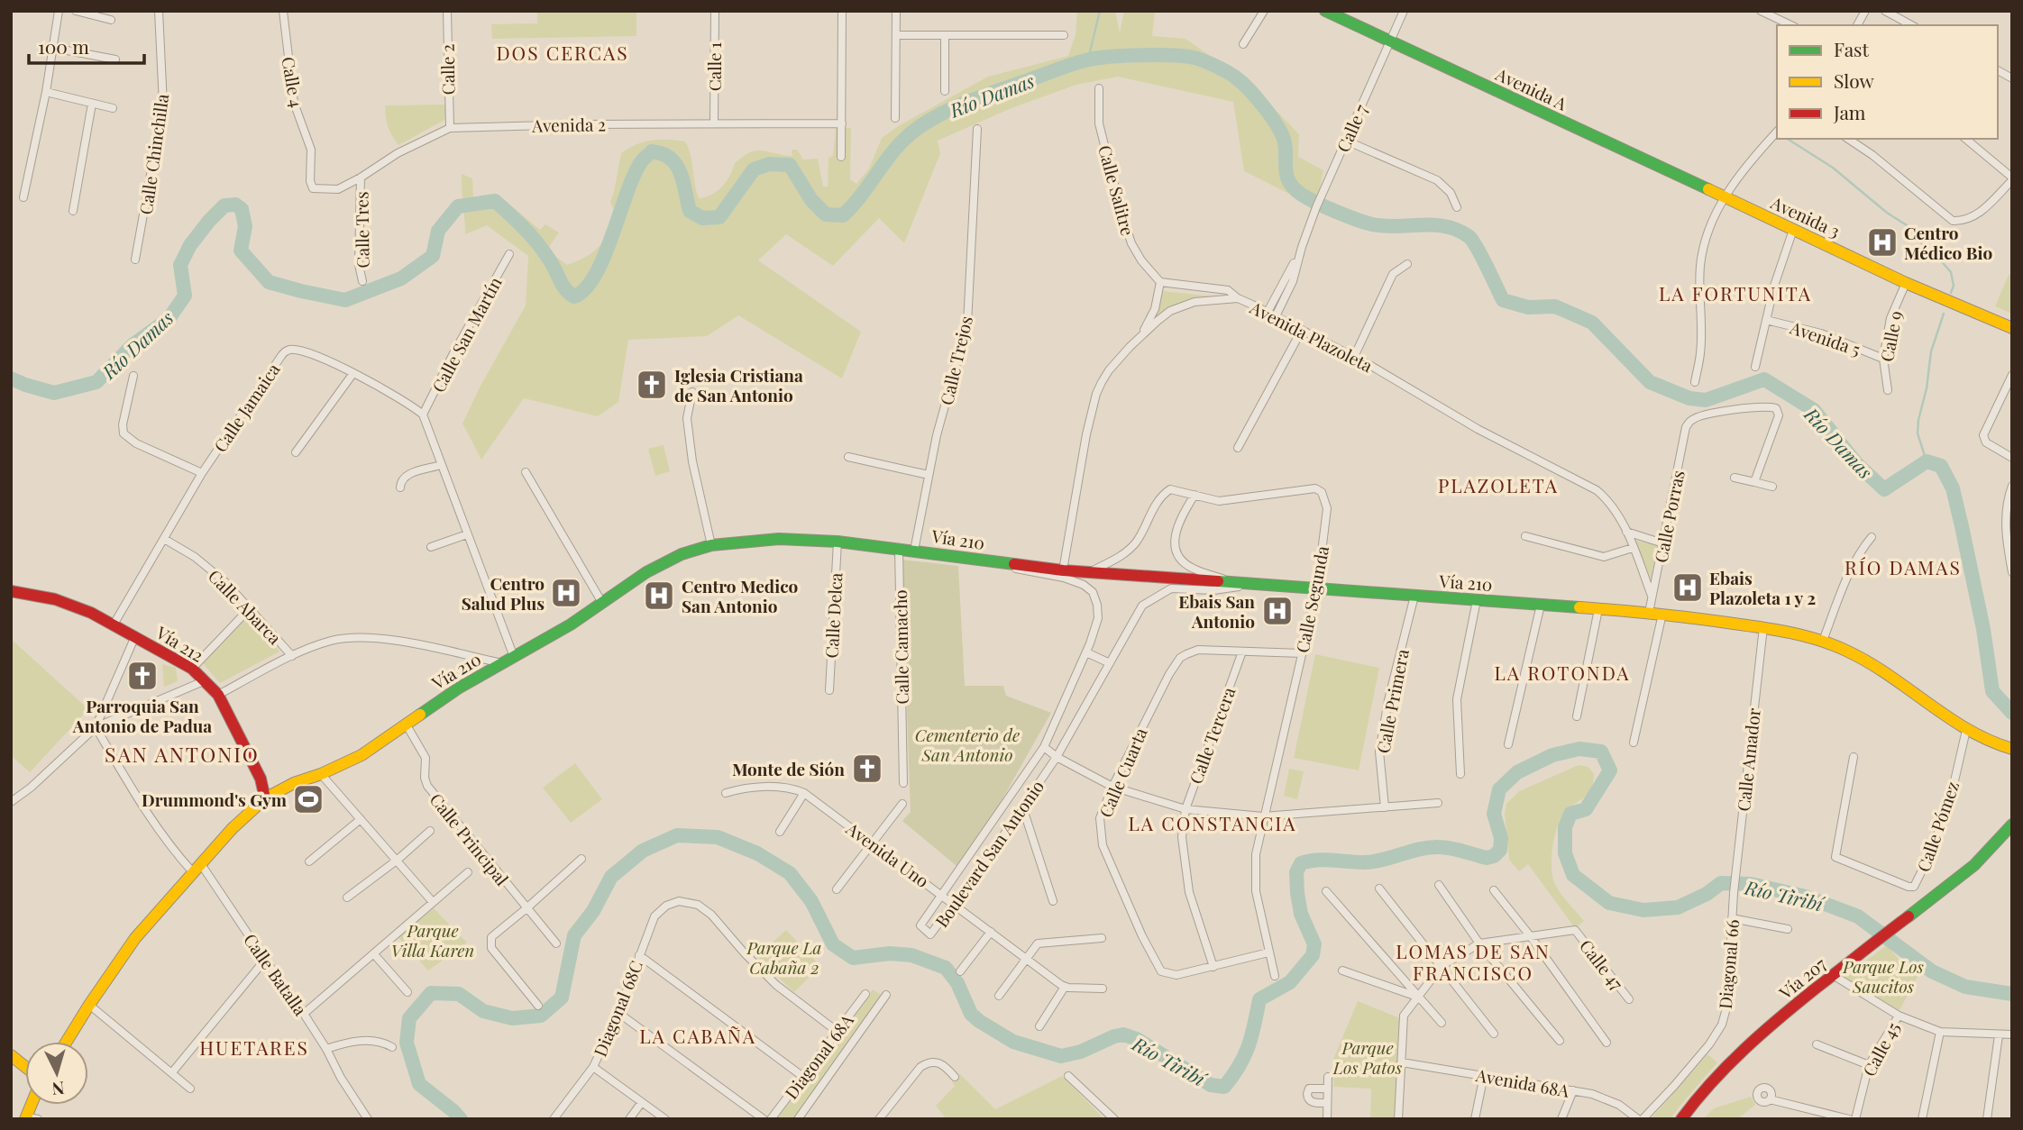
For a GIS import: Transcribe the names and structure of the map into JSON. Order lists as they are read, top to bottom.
{
  "streets": {
    "main road": [
      "Avenida A",
      "Avenida 3",
      "Vía 210",
      "Vía 212",
      "Vía 207"
    ],
    "street": [
      "Calle 1",
      "Calle 2",
      "Calle 4",
      "Avenida 2",
      "Calle 7",
      "Calle Chinchilla",
      "Calle Salitre",
      "Calle Tres",
      "Calle San Martín",
      "Avenida Plazoleta",
      "Calle 9",
      "Avenida 5",
      "Calle Trejos",
      "Calle Jamaica",
      "Calle Porras",
      "Calle Segunda",
      "Calle Abarca",
      "Calle Delca",
      "Calle Camacho",
      "Calle Primera",
      "Calle Tercera",
      "Calle Amador",
      "Calle Cuarta",
      "Calle Pómez",
      "Calle Principal",
      "Boulevard San Antonio",
      "Avenida Uno",
      "Calle 47",
      "Diagonal 66",
      "Calle Batalla",
      "Diagonal 68C",
      "Calle 45",
      "Diagonal 68A",
      "Avenida 68A"
    ]
  },
  "crossings": [
    ["Calle 1", "Avenida 2"],
    ["Calle 2", "Avenida 2"],
    ["Calle 4", "Avenida 2"],
    ["Avenida A", "Calle 7"],
    ["Avenida A", "Avenida 3"],
    ["Avenida 2", "Calle Tres"],
    ["Calle 7", "Avenida Plazoleta"],
    ["Avenida 3", "Calle 9"],
    ["Calle San Martín", "Calle Jamaica"],
    ["Avenida Plazoleta", "Calle Porras"],
    ["Avenida Plazoleta", "Vía 210"],
    ["Calle 9", "Avenida 5"],
    ["Calle Trejos", "Vía 210"],
    ["Calle Jamaica", "Calle Abarca"],
    ["Calle Jamaica", "Vía 212"],
    ["Calle Porras", "Vía 210"],
    ["Vía 210", "Calle Segunda"],
    ["Vía 210", "Calle Delca"],
    ["Vía 210", "Vía 212"],
    ["Vía 210", "Calle Camacho"],
    ["Vía 210", "Calle Primera"],
    ["Vía 210", "Calle Amador"],
    ["Vía 210", "Calle Pómez"],
    ["Vía 210", "Calle Principal"],
    ["Vía 210", "Boulevard San Antonio"],
    ["Vía 210", "Calle Batalla"],
    ["Calle Segunda", "Calle Cuarta"],
    ["Calle Tercera", "Calle Cuarta"],
    ["Calle Amador", "Diagonal 66"],
    ["Boulevard San Antonio", "Avenida Uno"],
    ["Diagonal 66", "Avenida 68A"],
    ["Diagonal 68C", "Diagonal 68A"]
  ],
  "districts": [
    "DOS CERCAS",
    "LA FORTUNITA",
    "PLAZOLETA",
    "RÍO DAMAS",
    "LA ROTONDA",
    "SAN ANTONIO",
    "LA CONSTANCIA",
    "LOMAS DE SAN FRANCISCO",
    "LA CABAÑA",
    "HUETARES"
  ],
  "water": ["Río Damas", "Río Tiribí"],
  "parks": [
    "Cementerio de San Antonio",
    "Parque Villa Karen",
    "Parque La Cabaña 2",
    "Parque Los Saucitos",
    "Parque Los Patos"
  ],
  "places": {
    "hospital": [
      "Centro Médico Bio",
      "Ebais Plazoleta 1 y 2",
      "Centro Salud Plus",
      "Centro Medico San Antonio",
      "Ebais San Antonio"
    ],
    "church": ["Iglesia Cristiana de San Antonio", "Parroquia San Antonio de Padua", "Monte de Sión"],
    "sports": ["Drummond's Gym"]
  },
  "legend": ["Fast", "Slow", "Jam"],
  "scale_bar": "100 m",
  "north": "bottom"
}
